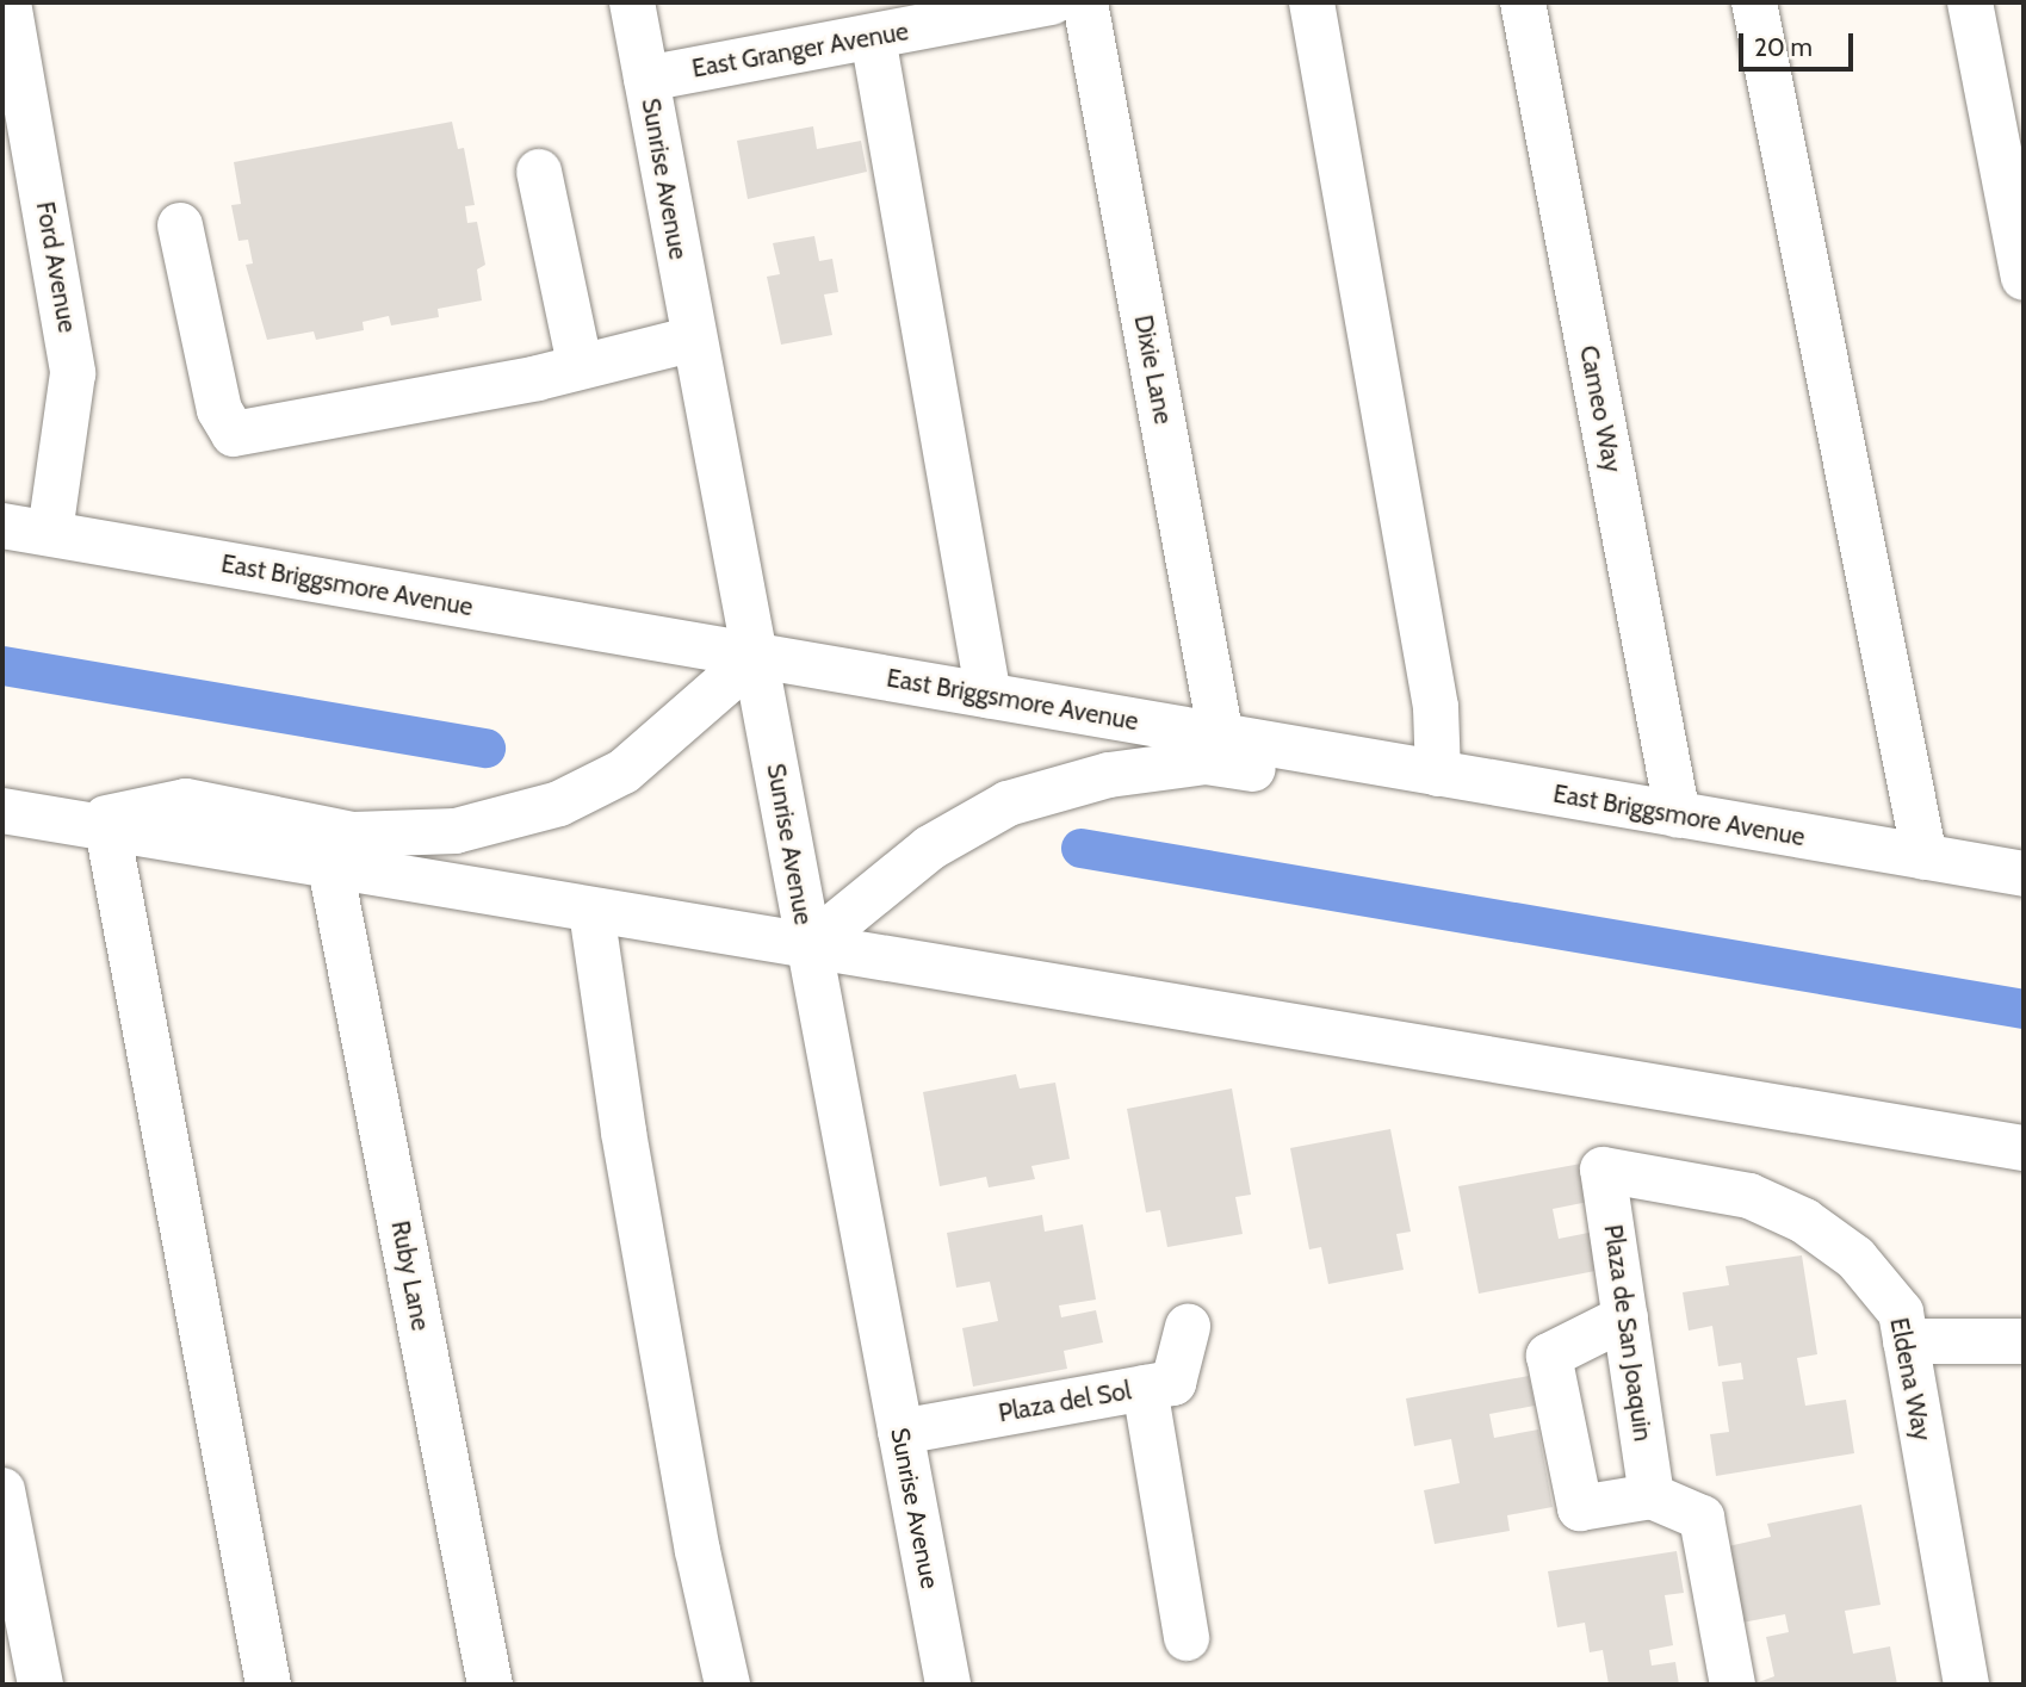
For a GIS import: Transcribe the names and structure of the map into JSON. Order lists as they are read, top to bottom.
{
  "streets": {
    "street": [
      "East Granger Avenue",
      "Sunrise Avenue",
      "Ford Avenue",
      "Dixie Lane",
      "Cameo Way",
      "East Briggsmore Avenue",
      "Ruby Lane",
      "Plaza de San Joaquin",
      "Eldena Way",
      "Plaza del Sol"
    ]
  },
  "crossings": [
    ["East Granger Avenue", "Sunrise Avenue"],
    ["Sunrise Avenue", "East Briggsmore Avenue"],
    ["Sunrise Avenue", "Plaza del Sol"],
    ["Ford Avenue", "East Briggsmore Avenue"],
    ["Dixie Lane", "East Briggsmore Avenue"],
    ["Cameo Way", "East Briggsmore Avenue"],
    ["Plaza de San Joaquin", "Eldena Way"]
  ],
  "scale_bar": "20 m"
}
